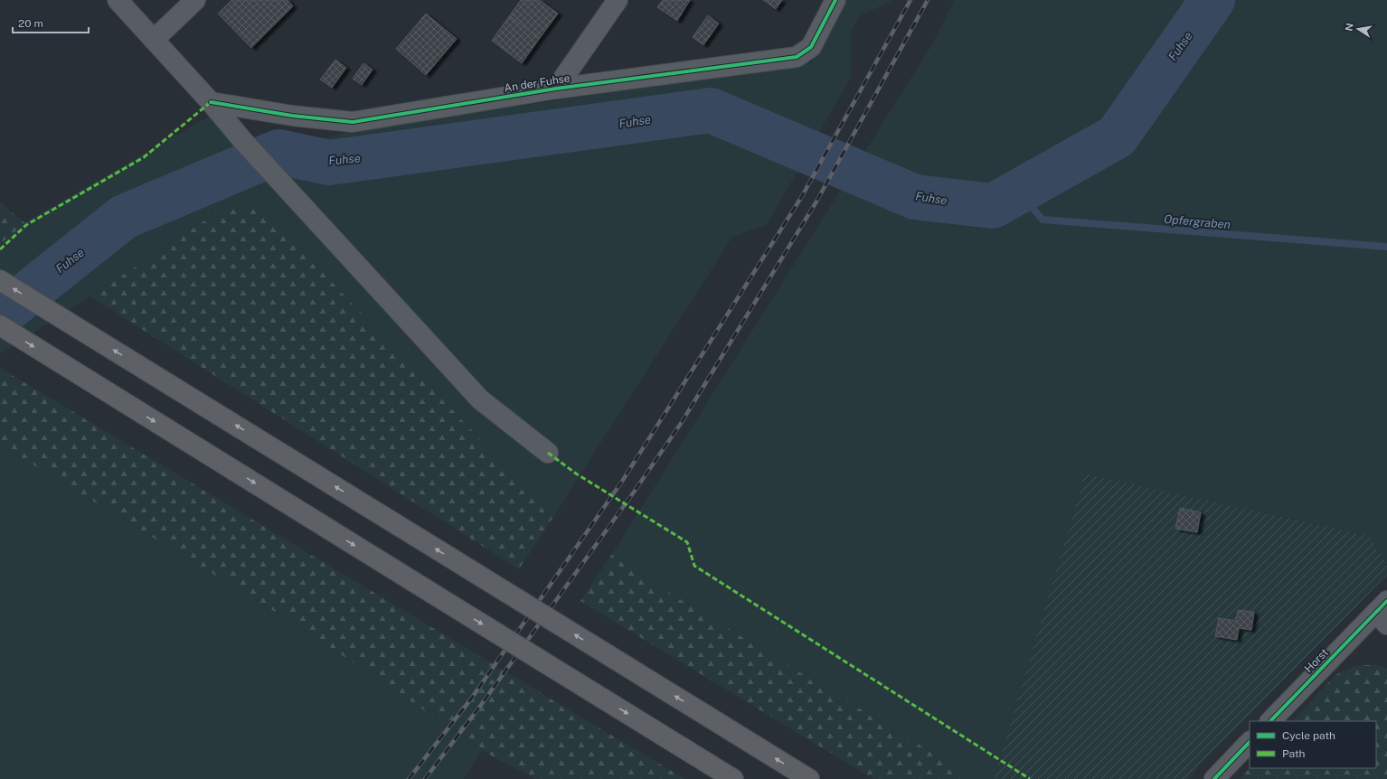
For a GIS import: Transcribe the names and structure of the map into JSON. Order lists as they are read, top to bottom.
{
  "streets": {
    "street": ["An der Fuhse", "Horst"]
  },
  "water": ["Fuhse", "Opfergraben"],
  "legend": ["Cycle path", "Path"],
  "scale_bar": "20 m",
  "north": "left"
}
